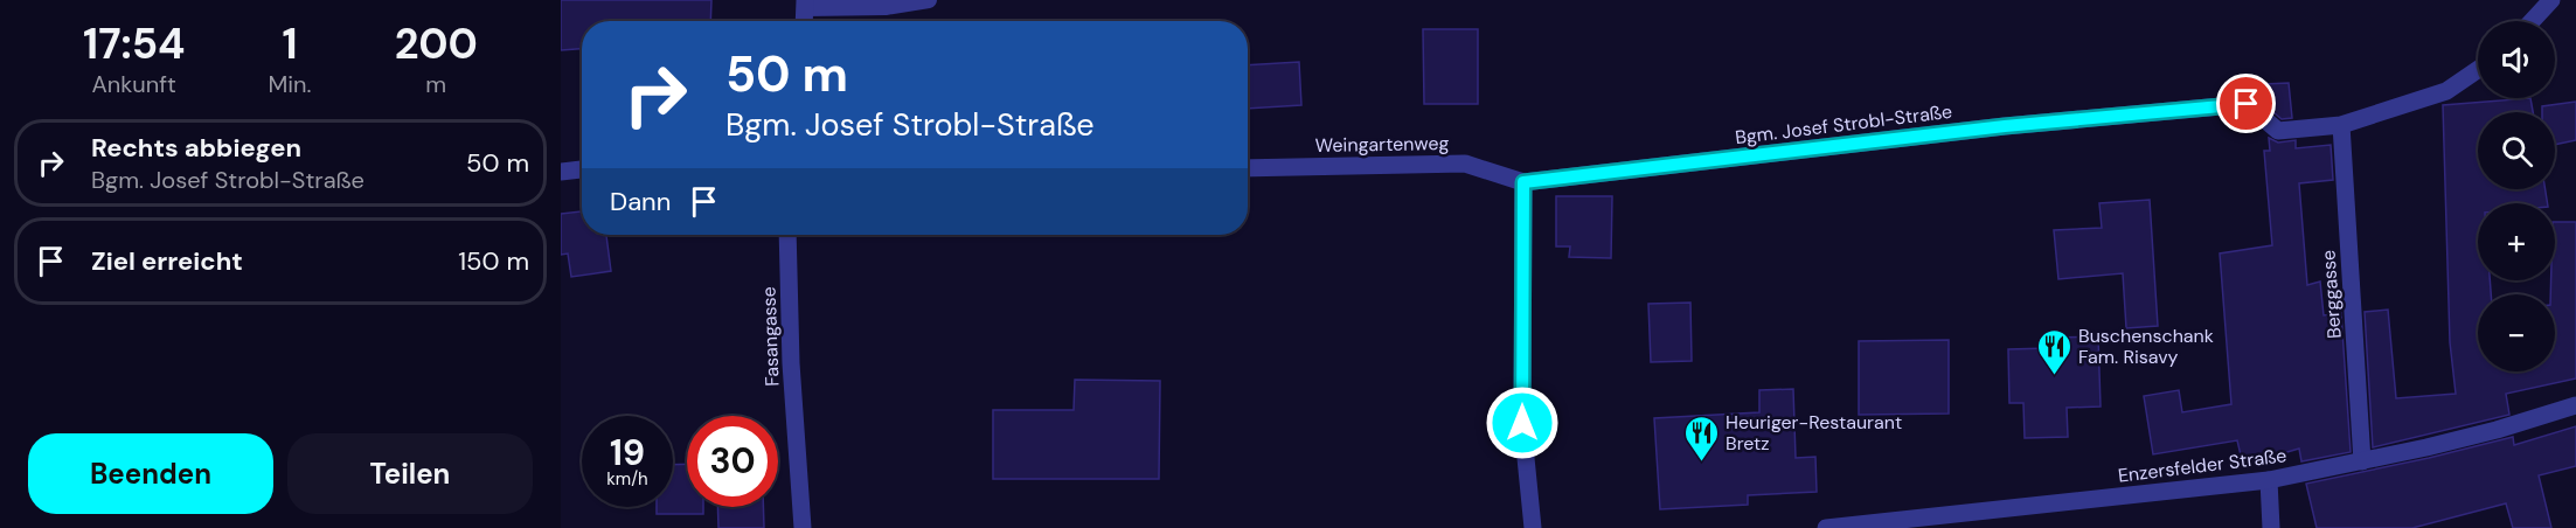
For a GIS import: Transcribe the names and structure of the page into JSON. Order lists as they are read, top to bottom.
{
  "streets": {
    "street": [
      "Bgm. Josef Strobl-Straße",
      "Weingartenweg",
      "Berggasse",
      "Fasangasse",
      "Enzersfelder Straße"
    ]
  },
  "crossings": [
    ["Bgm. Josef Strobl-Straße", "Weingartenweg"],
    ["Bgm. Josef Strobl-Straße", "Berggasse"],
    ["Berggasse", "Enzersfelder Straße"]
  ],
  "places": {
    "restaurant": ["Buschenschank Fam. Risavy", "Heuriger-Restaurant Bretz"]
  },
  "page": {
    "eta": [
      "17:54",
      "Ankunft",
      "1",
      "Min.",
      "200",
      "m"
    ],
    "map_buttons": ["+", "−"],
    "turn": ["50 m", "Bgm. Josef Strobl-Straße"],
    "list": [
      {
        "name": "Rechts abbiegen",
        "note": "Bgm. Josef Strobl-Straße",
        "value": "50 m"
      },
      {
        "name": "Ziel erreicht",
        "value": "150 m"
      }
    ],
    "then": "Dann",
    "speed": "19 km/h",
    "limit": "30",
    "buttons": ["Beenden", "Teilen"]
  }
}
